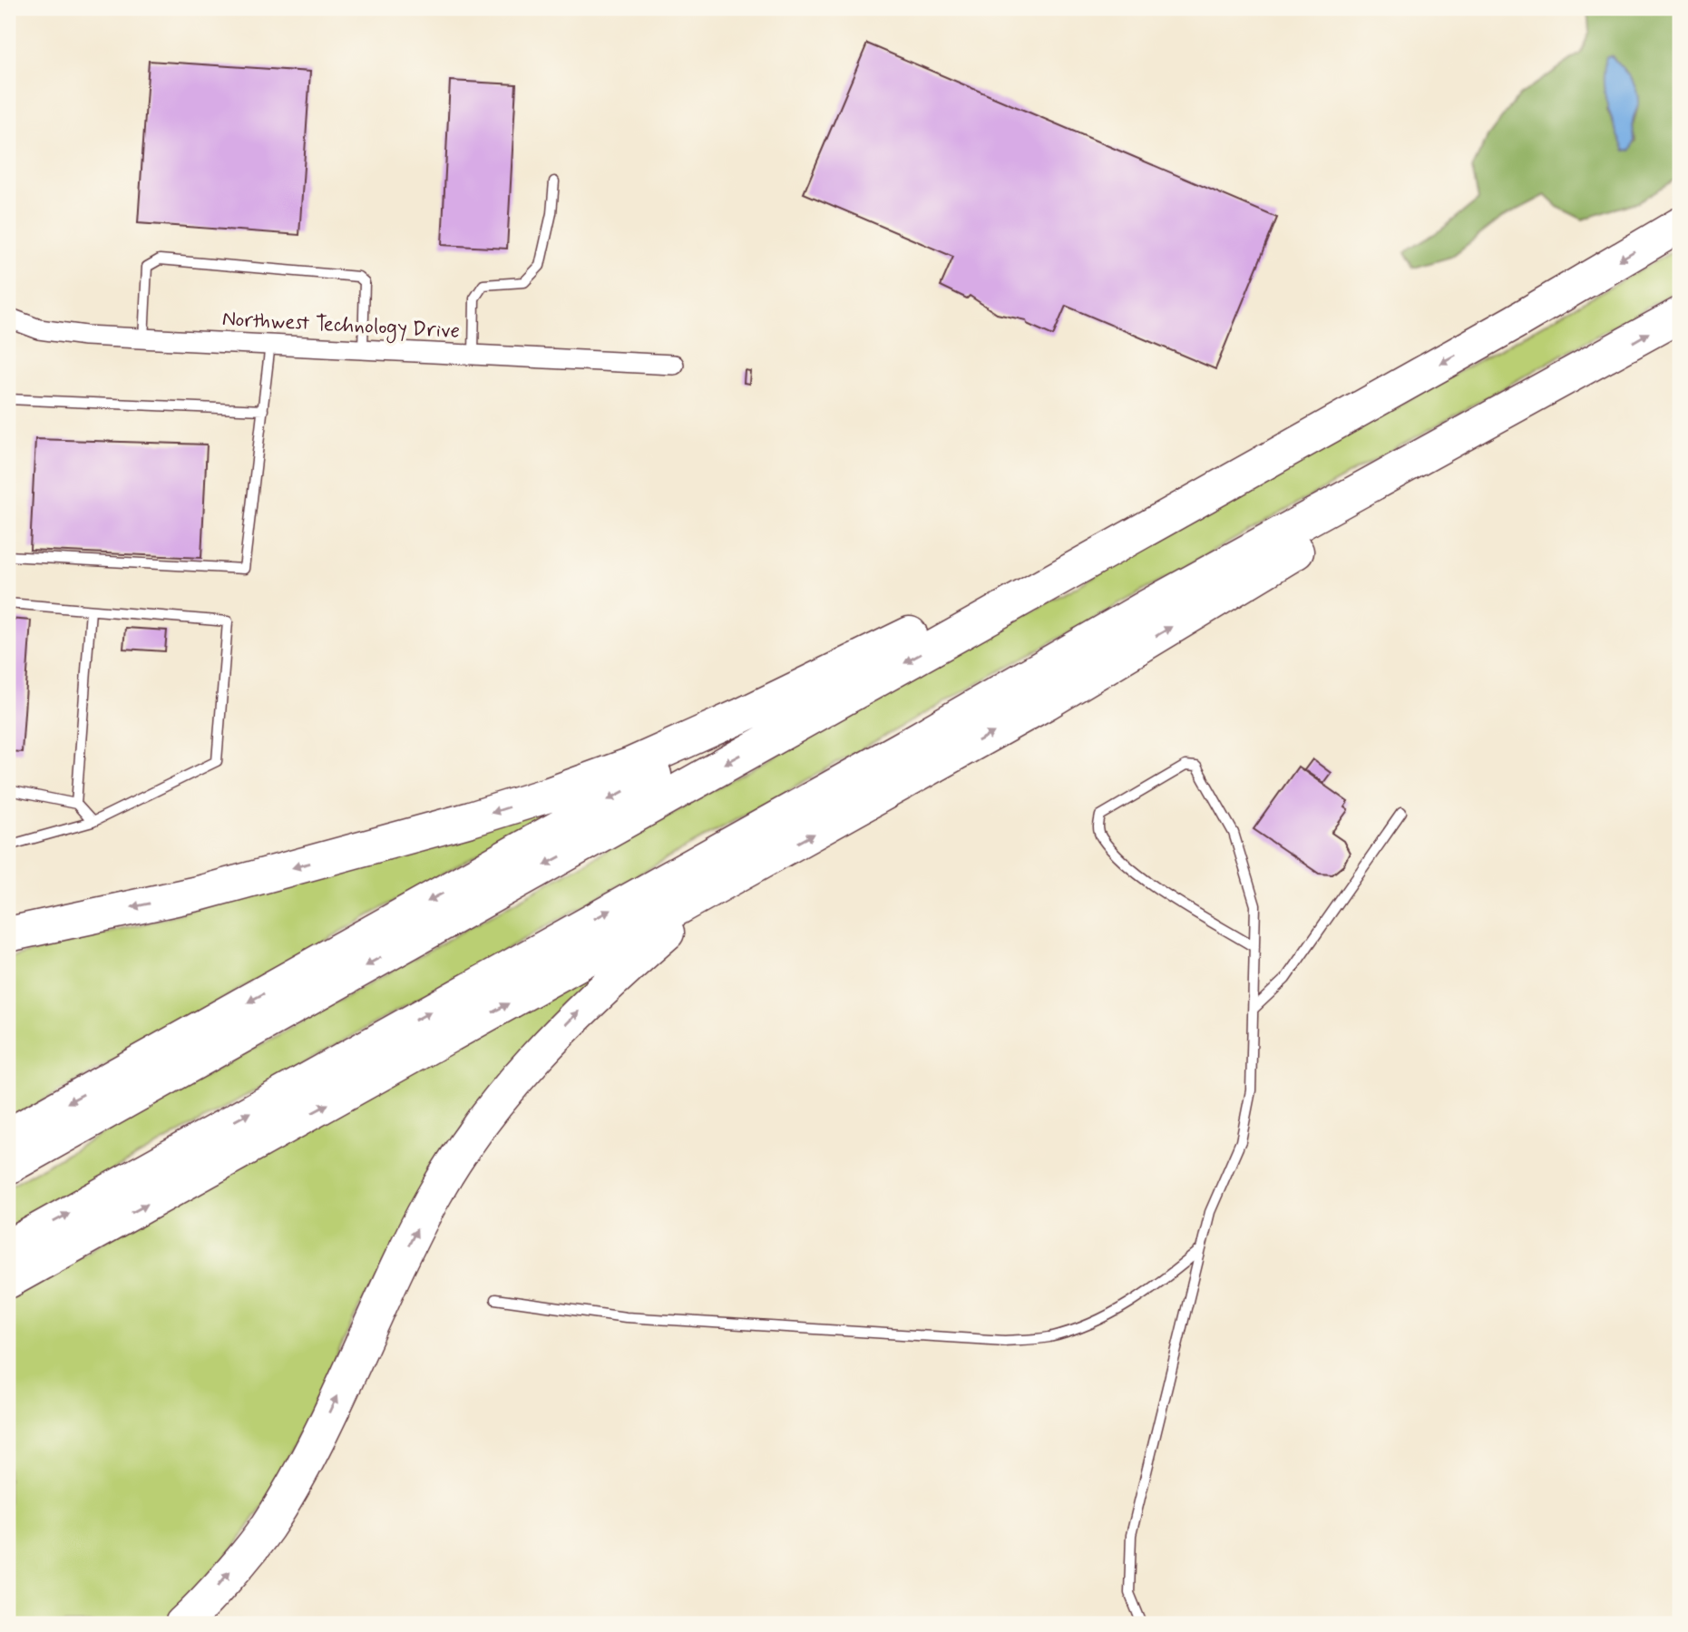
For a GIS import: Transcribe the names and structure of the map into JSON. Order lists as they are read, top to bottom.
{
  "streets": {
    "street": ["Northwest Technology Drive"]
  }
}
